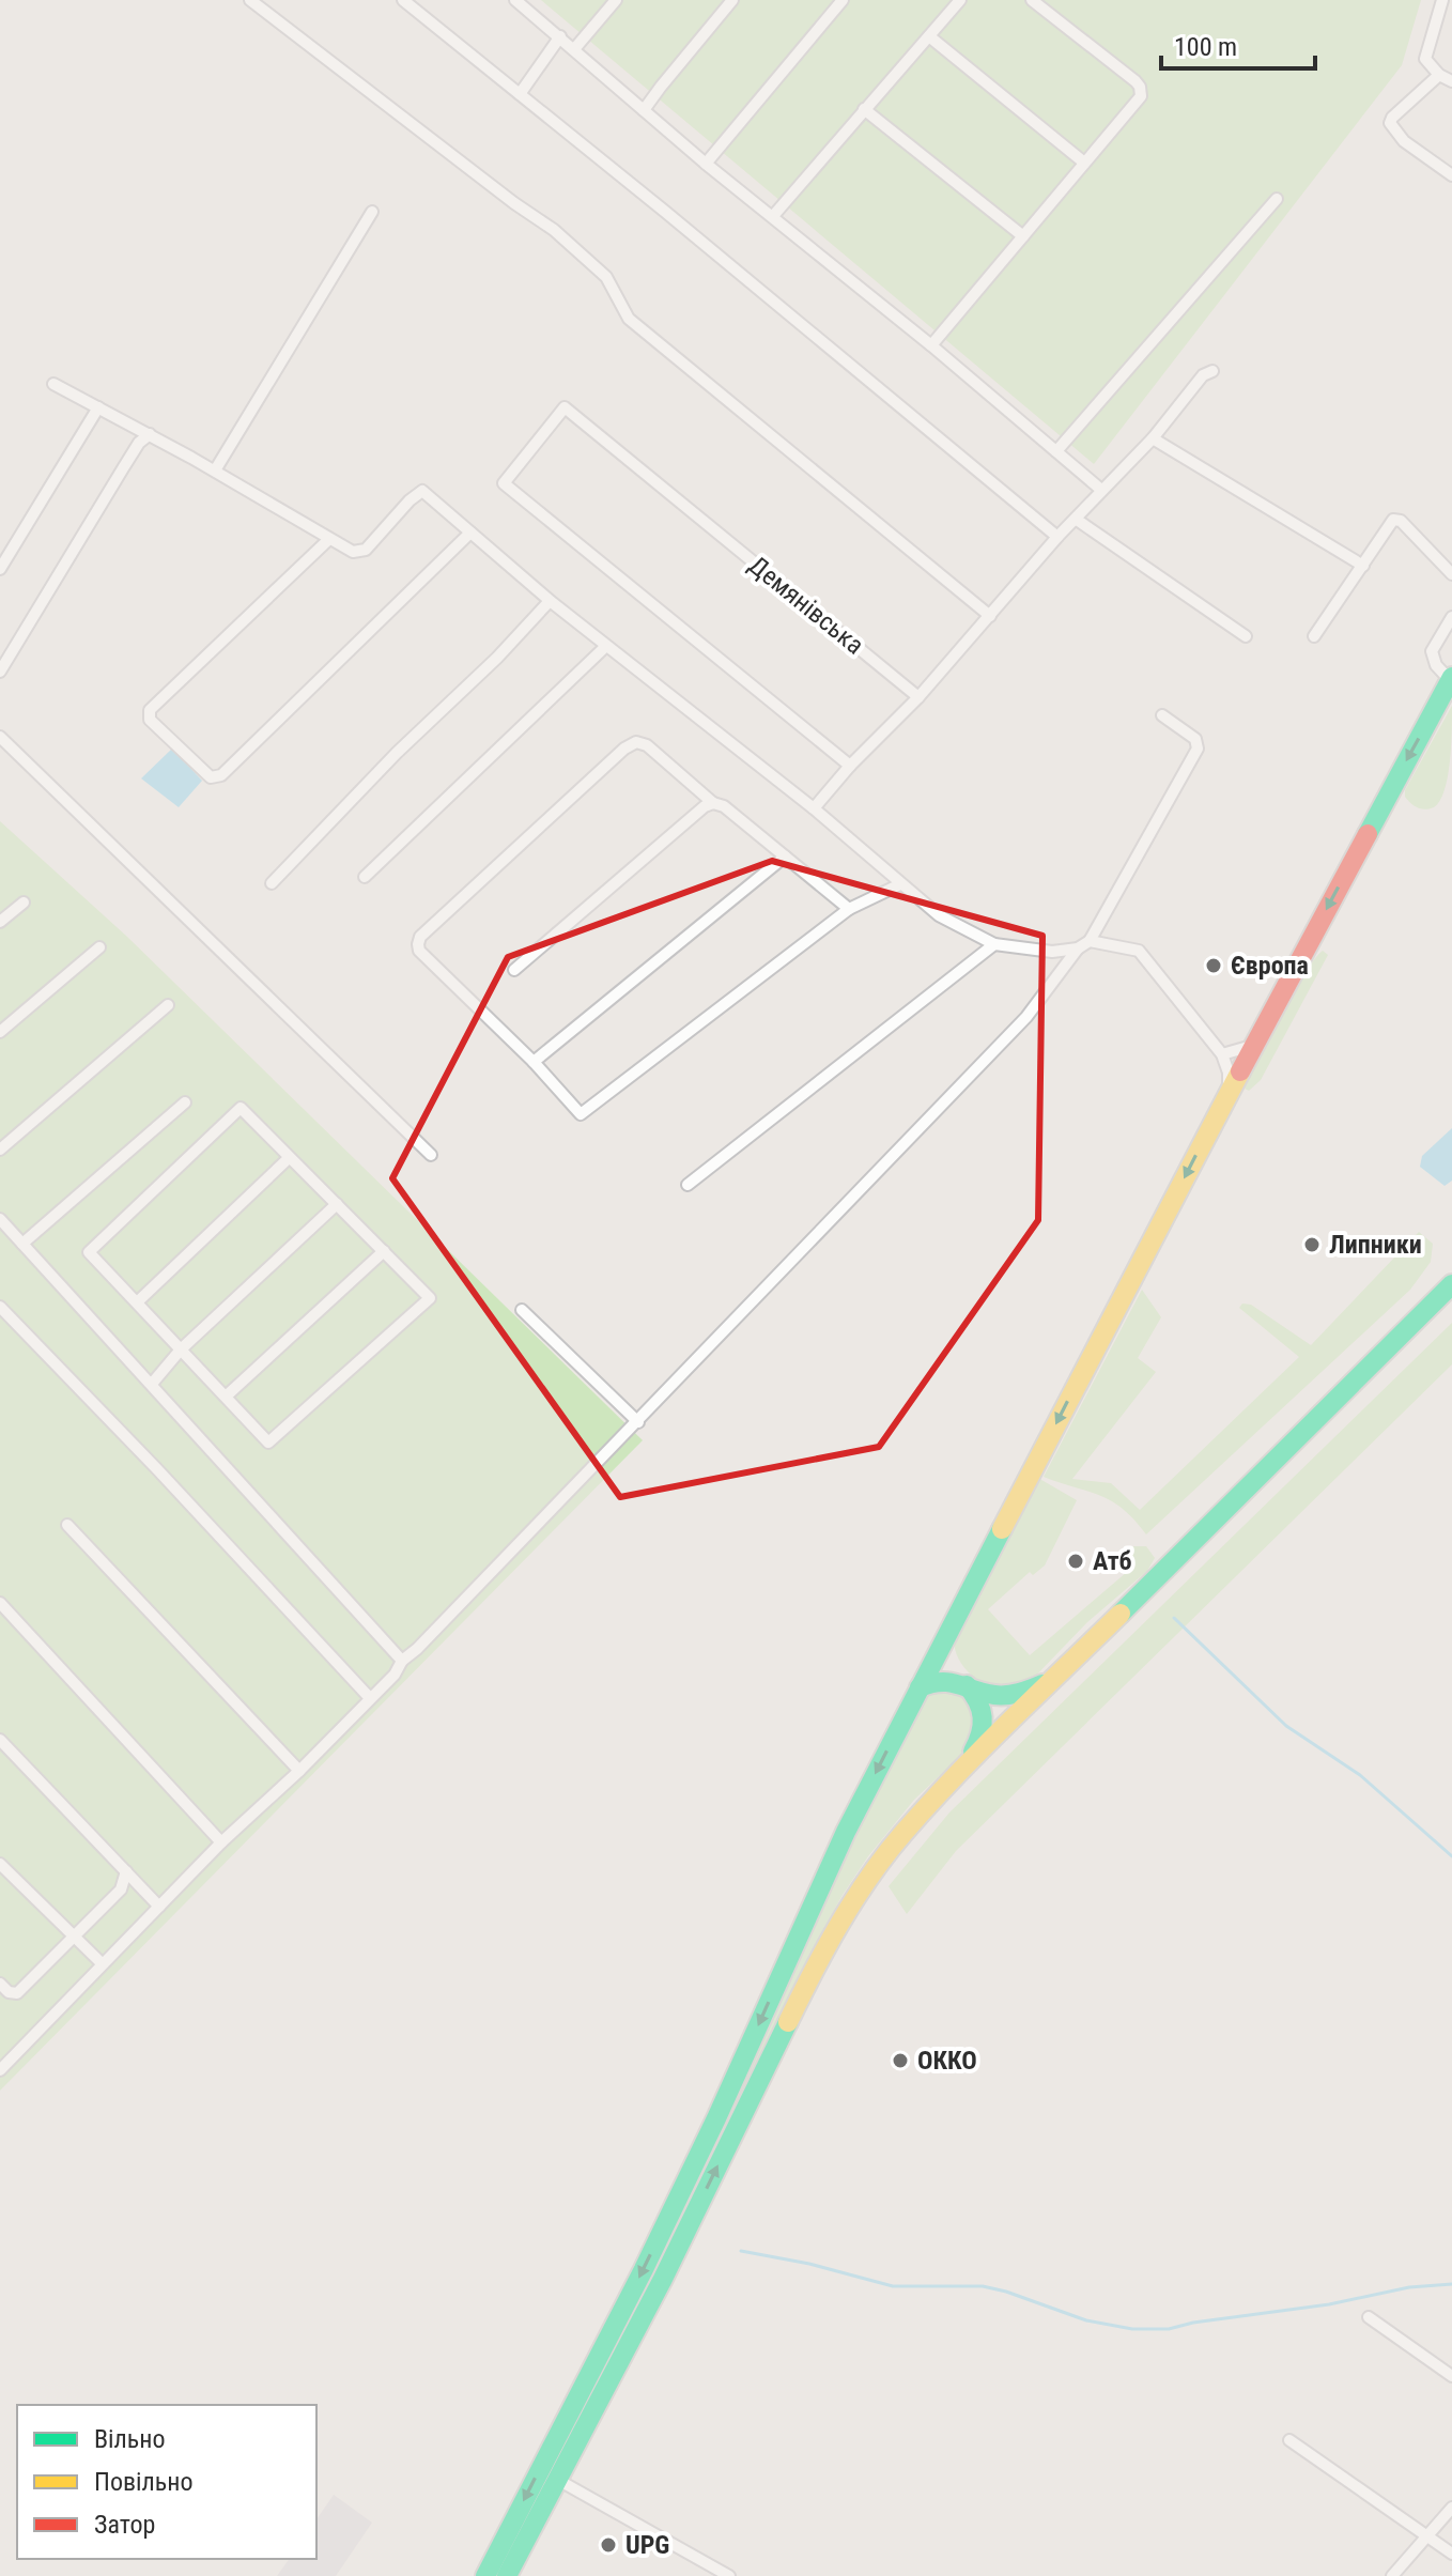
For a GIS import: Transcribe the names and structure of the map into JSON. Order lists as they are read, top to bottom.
{
  "streets": {
    "street": ["Демянівська"]
  },
  "places": [
    "Європа",
    "Липники",
    "Атб",
    "ОККО",
    "UPG"
  ],
  "legend": ["Вільно", "Повільно", "Затор"],
  "scale_bar": "100 m"
}
